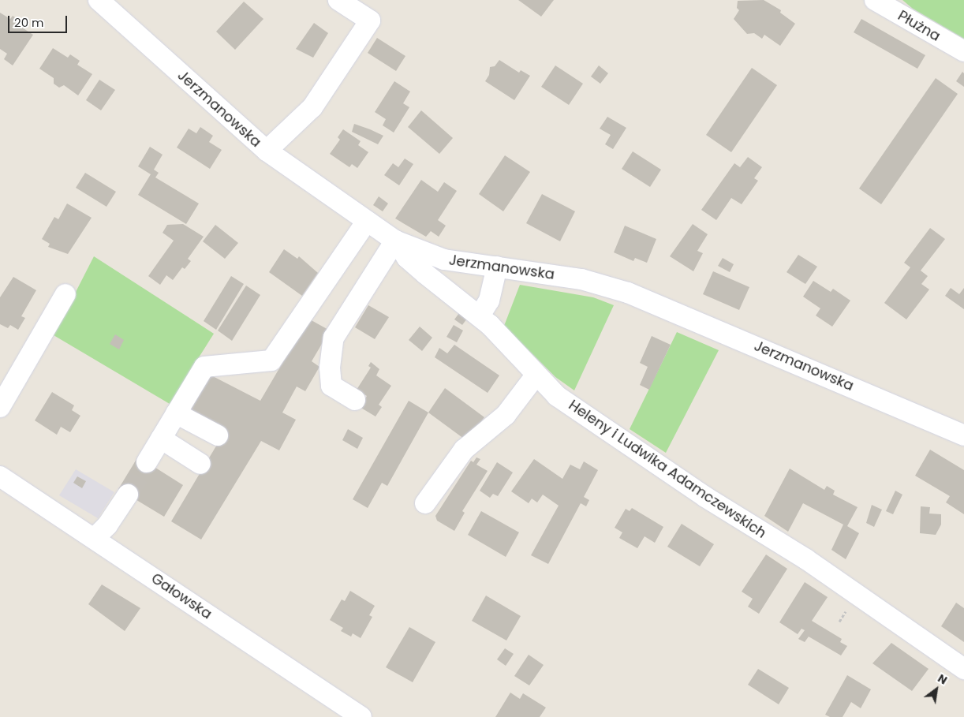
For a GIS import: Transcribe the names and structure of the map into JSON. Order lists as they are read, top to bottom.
{
  "streets": {
    "street": [
      "Płużna",
      "Jerzmanowska",
      "Heleny i Ludwika Adamczewskich",
      "Gałowska"
    ]
  },
  "crossings": [
    ["Jerzmanowska", "Heleny i Ludwika Adamczewskich"]
  ],
  "scale_bar": "20 m",
  "north": "top right"
}
